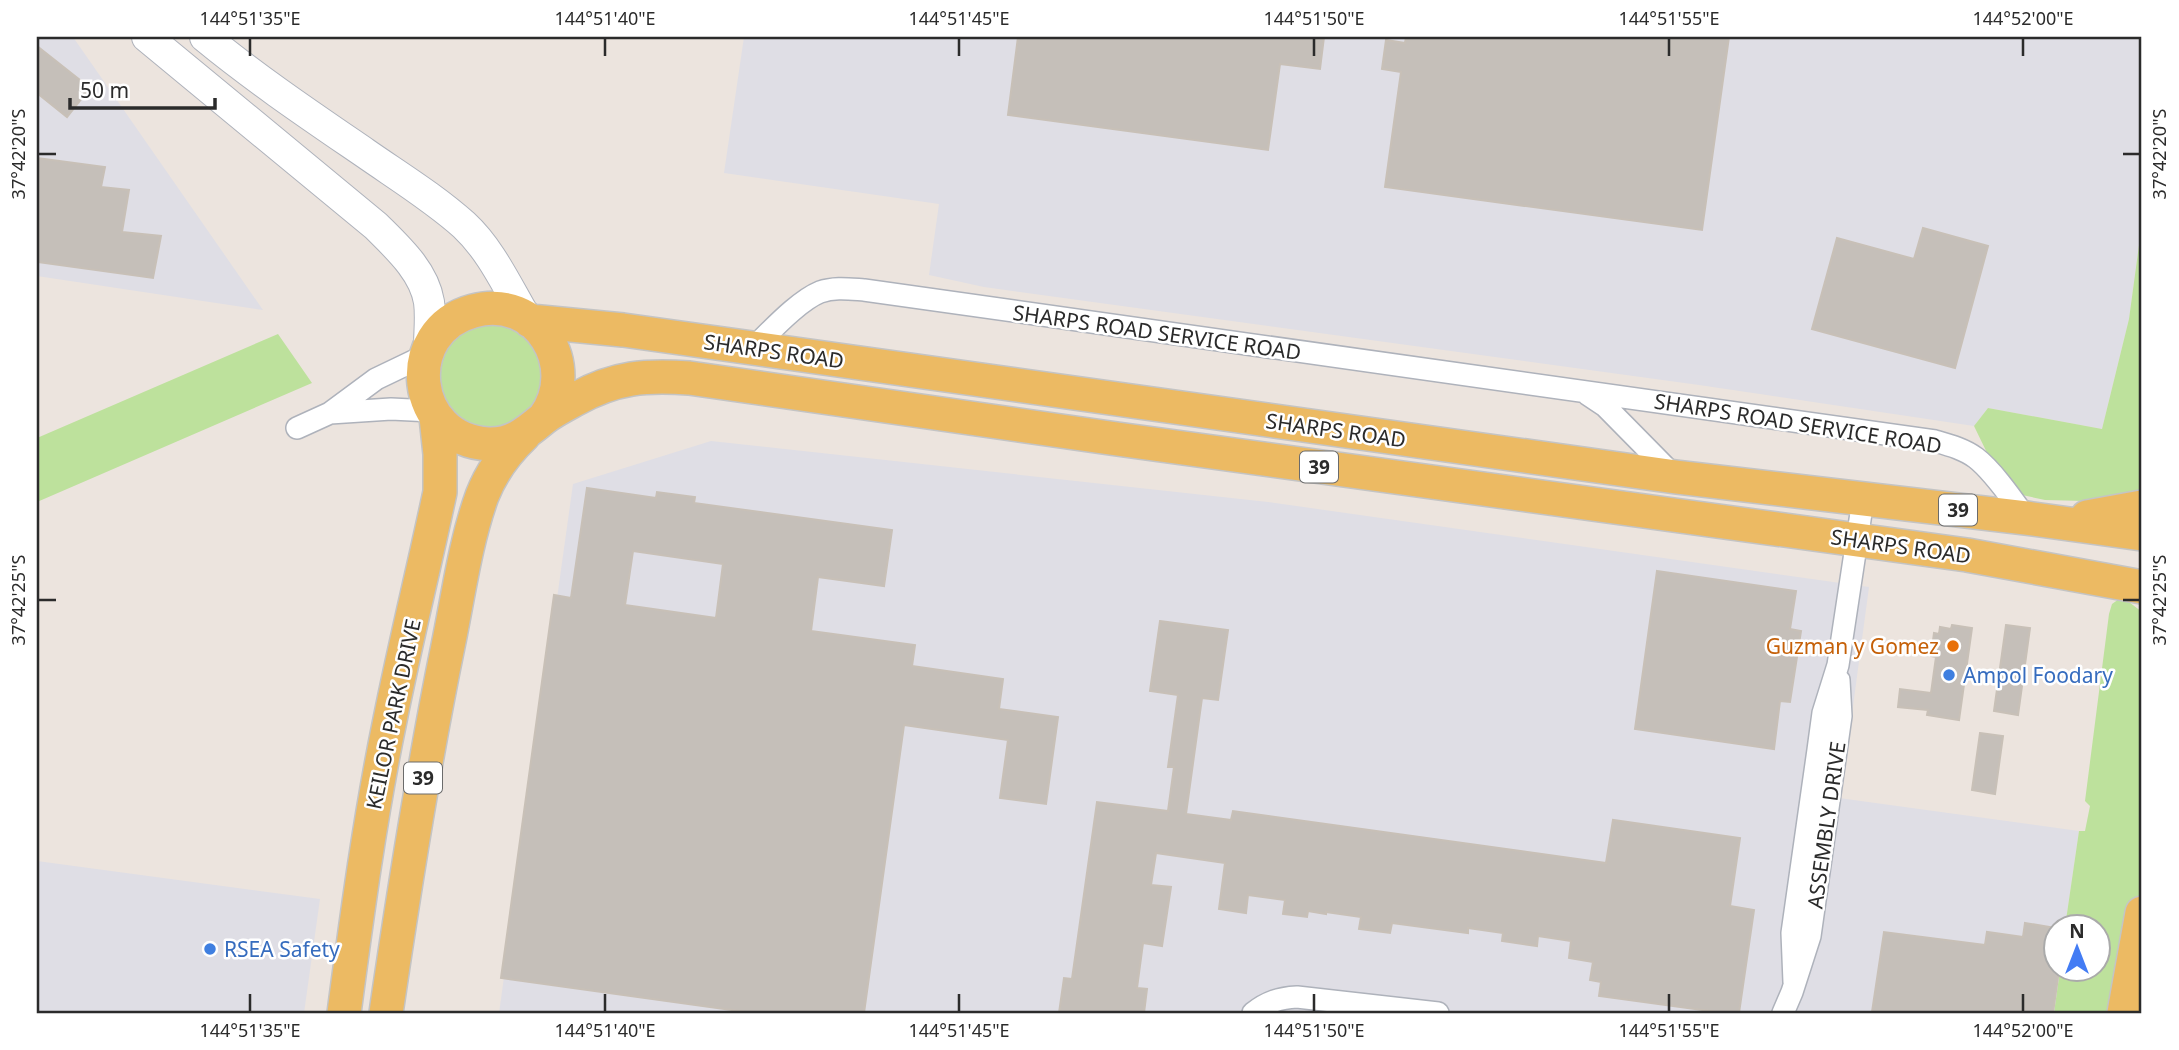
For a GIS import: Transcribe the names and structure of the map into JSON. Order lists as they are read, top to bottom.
{
  "streets": {
    "main road": ["SHARPS ROAD", "39", "KEILOR PARK DRIVE"],
    "street": ["SHARPS ROAD SERVICE ROAD", "ASSEMBLY DRIVE"]
  },
  "crossings": [
    ["SHARPS ROAD SERVICE ROAD", "SHARPS ROAD"],
    ["SHARPS ROAD", "39"],
    ["SHARPS ROAD", "KEILOR PARK DRIVE"],
    ["SHARPS ROAD", "ASSEMBLY DRIVE"],
    ["39", "KEILOR PARK DRIVE"]
  ],
  "places": ["Guzman y Gomez", "Ampol Foodary", "RSEA Safety"],
  "scale_bar": "50 m",
  "north": "top",
  "coordinates": [
    "144°51'35\"E",
    "144°51'40\"E",
    "144°51'45\"E",
    "144°51'50\"E",
    "144°51'55\"E",
    "144°52'00\"E",
    "37°42'20\"S",
    "37°42'25\"S"
  ]
}
